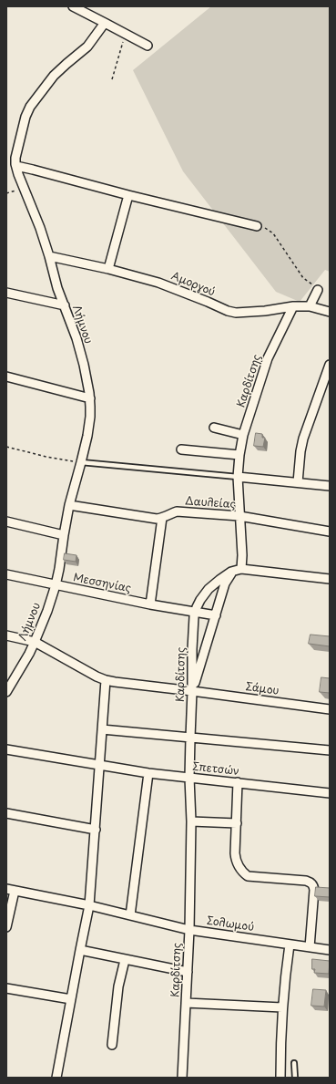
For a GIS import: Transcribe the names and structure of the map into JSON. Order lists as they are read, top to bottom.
{
  "streets": {
    "street": [
      "Αμοργού",
      "Λήμνου",
      "Καρδίτσης",
      "Δαυλείας",
      "Μεσσηνίας",
      "Σάμου",
      "Σπετσών",
      "Σολωμού"
    ]
  },
  "crossings": [
    ["Αμοργού", "Λήμνου"],
    ["Αμοργού", "Καρδίτσης"],
    ["Λήμνου", "Δαυλείας"],
    ["Λήμνου", "Μεσσηνίας"],
    ["Λήμνου", "Σάμου"],
    ["Καρδίτσης", "Δαυλείας"],
    ["Καρδίτσης", "Μεσσηνίας"],
    ["Καρδίτσης", "Σάμου"],
    ["Καρδίτσης", "Σπετσών"],
    ["Καρδίτσης", "Σολωμού"]
  ]
}
